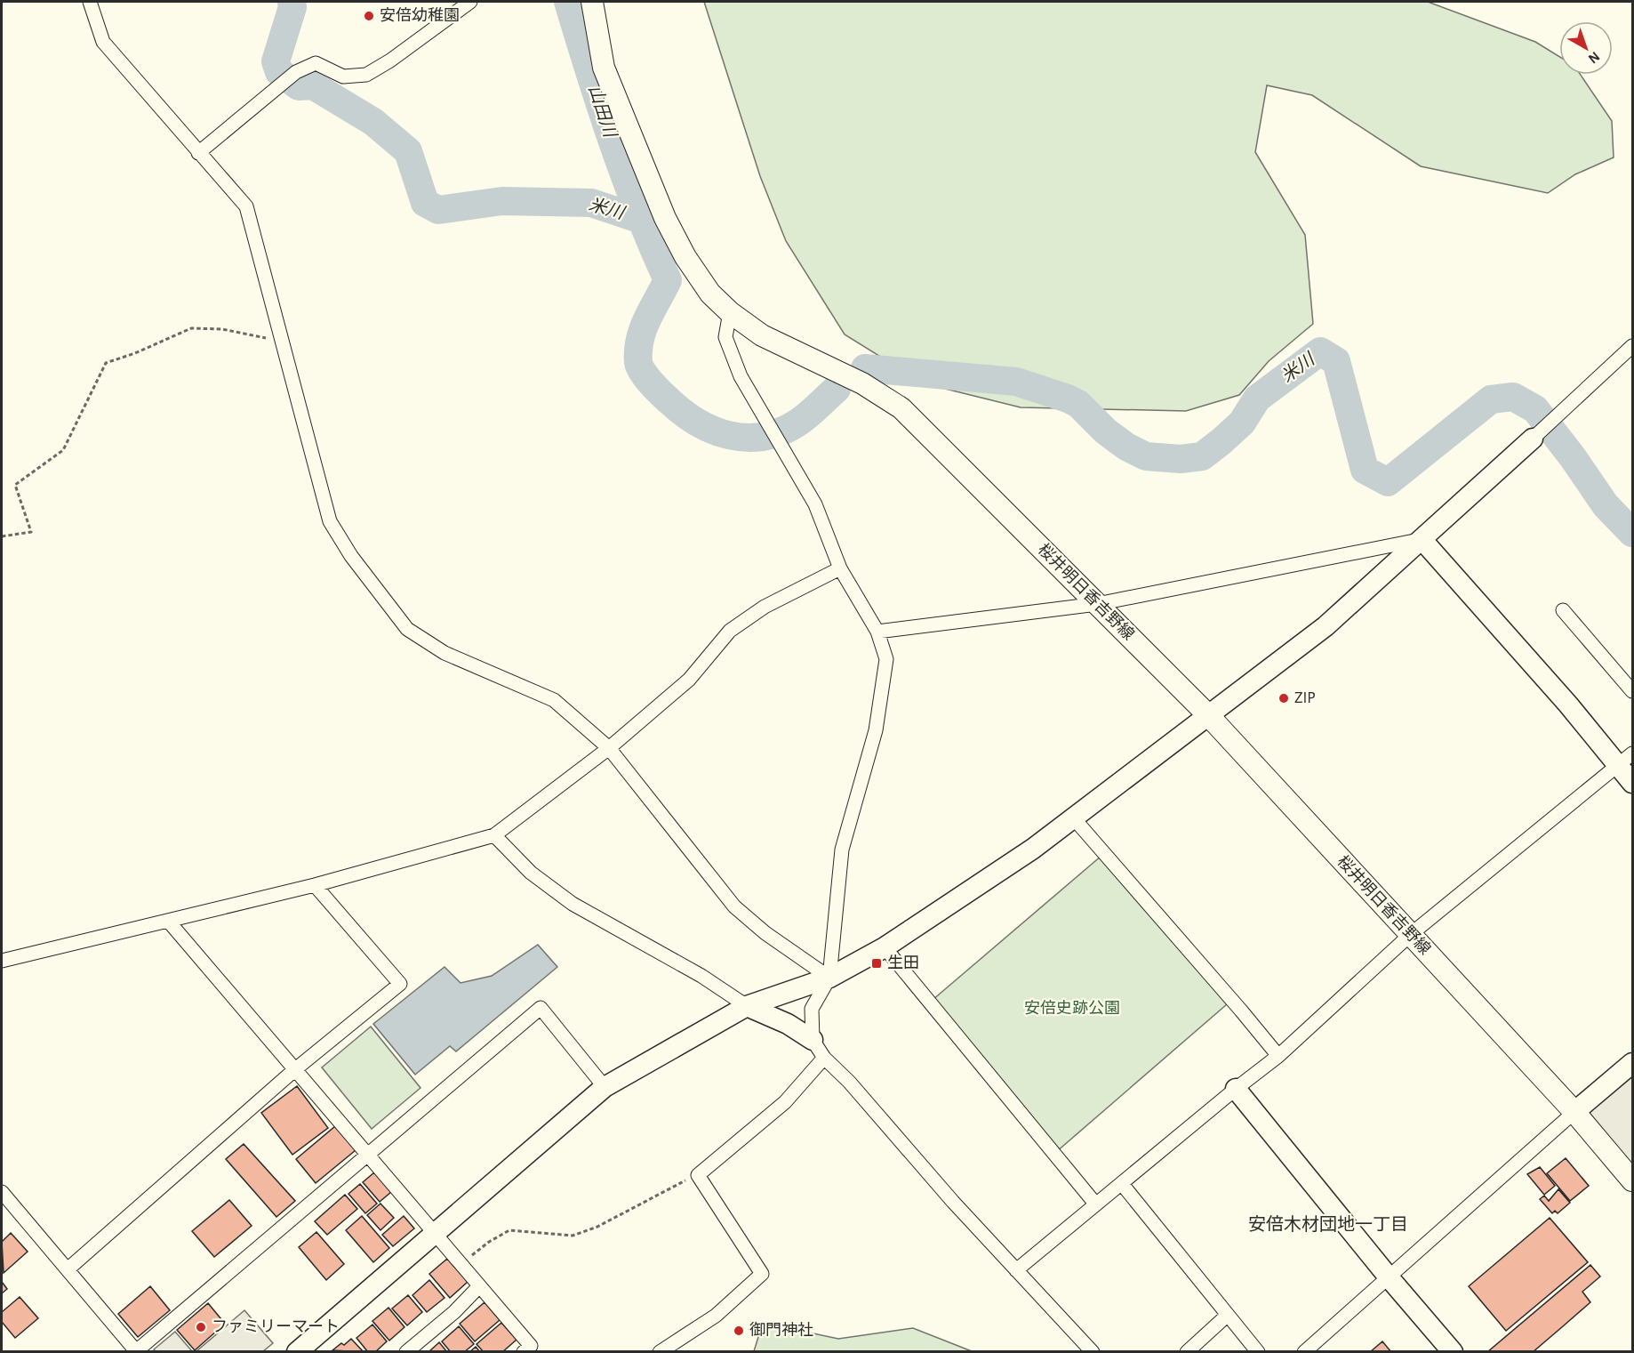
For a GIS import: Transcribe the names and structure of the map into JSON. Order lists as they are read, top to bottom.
{
  "streets": {
    "main road": ["桜井明日香吉野線"]
  },
  "districts": ["安倍木材団地一丁目"],
  "water": ["山田川", "米川"],
  "parks": ["安倍史跡公園"],
  "places": {
    "other": [
      "安倍幼稚園",
      "ZIP",
      "ファミリーマート",
      "御門神社"
    ],
    "transit": ["生田"]
  },
  "north": "bottom right"
}
